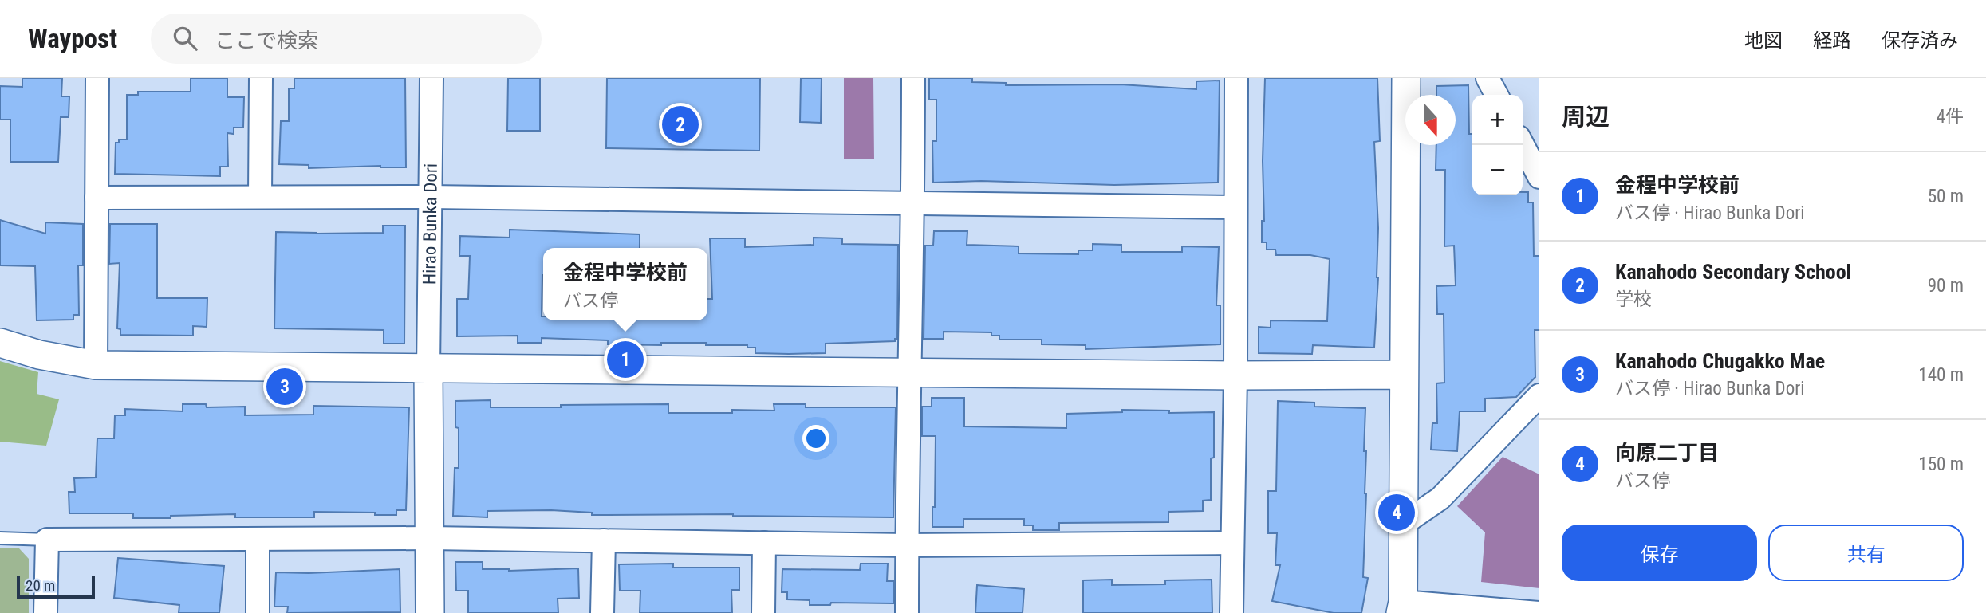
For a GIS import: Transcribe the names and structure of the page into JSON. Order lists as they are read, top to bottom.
{
  "streets": {
    "street": ["Hirao Bunka Dori"]
  },
  "scale_bar": "20 m",
  "north": "bottom",
  "page": {
    "header": "Waypost",
    "search": "ここで検索",
    "nav": ["地図", "経路", "保存済み"],
    "heading": ["周辺", "4件"],
    "map_buttons": ["+", "−"],
    "pins": [
      "2",
      "1",
      "3",
      "4"
    ],
    "list": [
      {
        "mark": "1",
        "name": "金程中学校前",
        "note": "バス停 · Hirao Bunka Dori",
        "value": "50 m"
      },
      {
        "mark": "2",
        "name": "Kanahodo Secondary School",
        "note": "学校",
        "value": "90 m"
      },
      {
        "mark": "3",
        "name": "Kanahodo Chugakko Mae",
        "note": "バス停 · Hirao Bunka Dori",
        "value": "140 m"
      },
      {
        "mark": "4",
        "name": "向原二丁目",
        "note": "バス停",
        "value": "150 m"
      }
    ],
    "popup": ["金程中学校前", "バス停"],
    "buttons": ["保存", "共有"],
    "scale": "20 m"
  }
}
